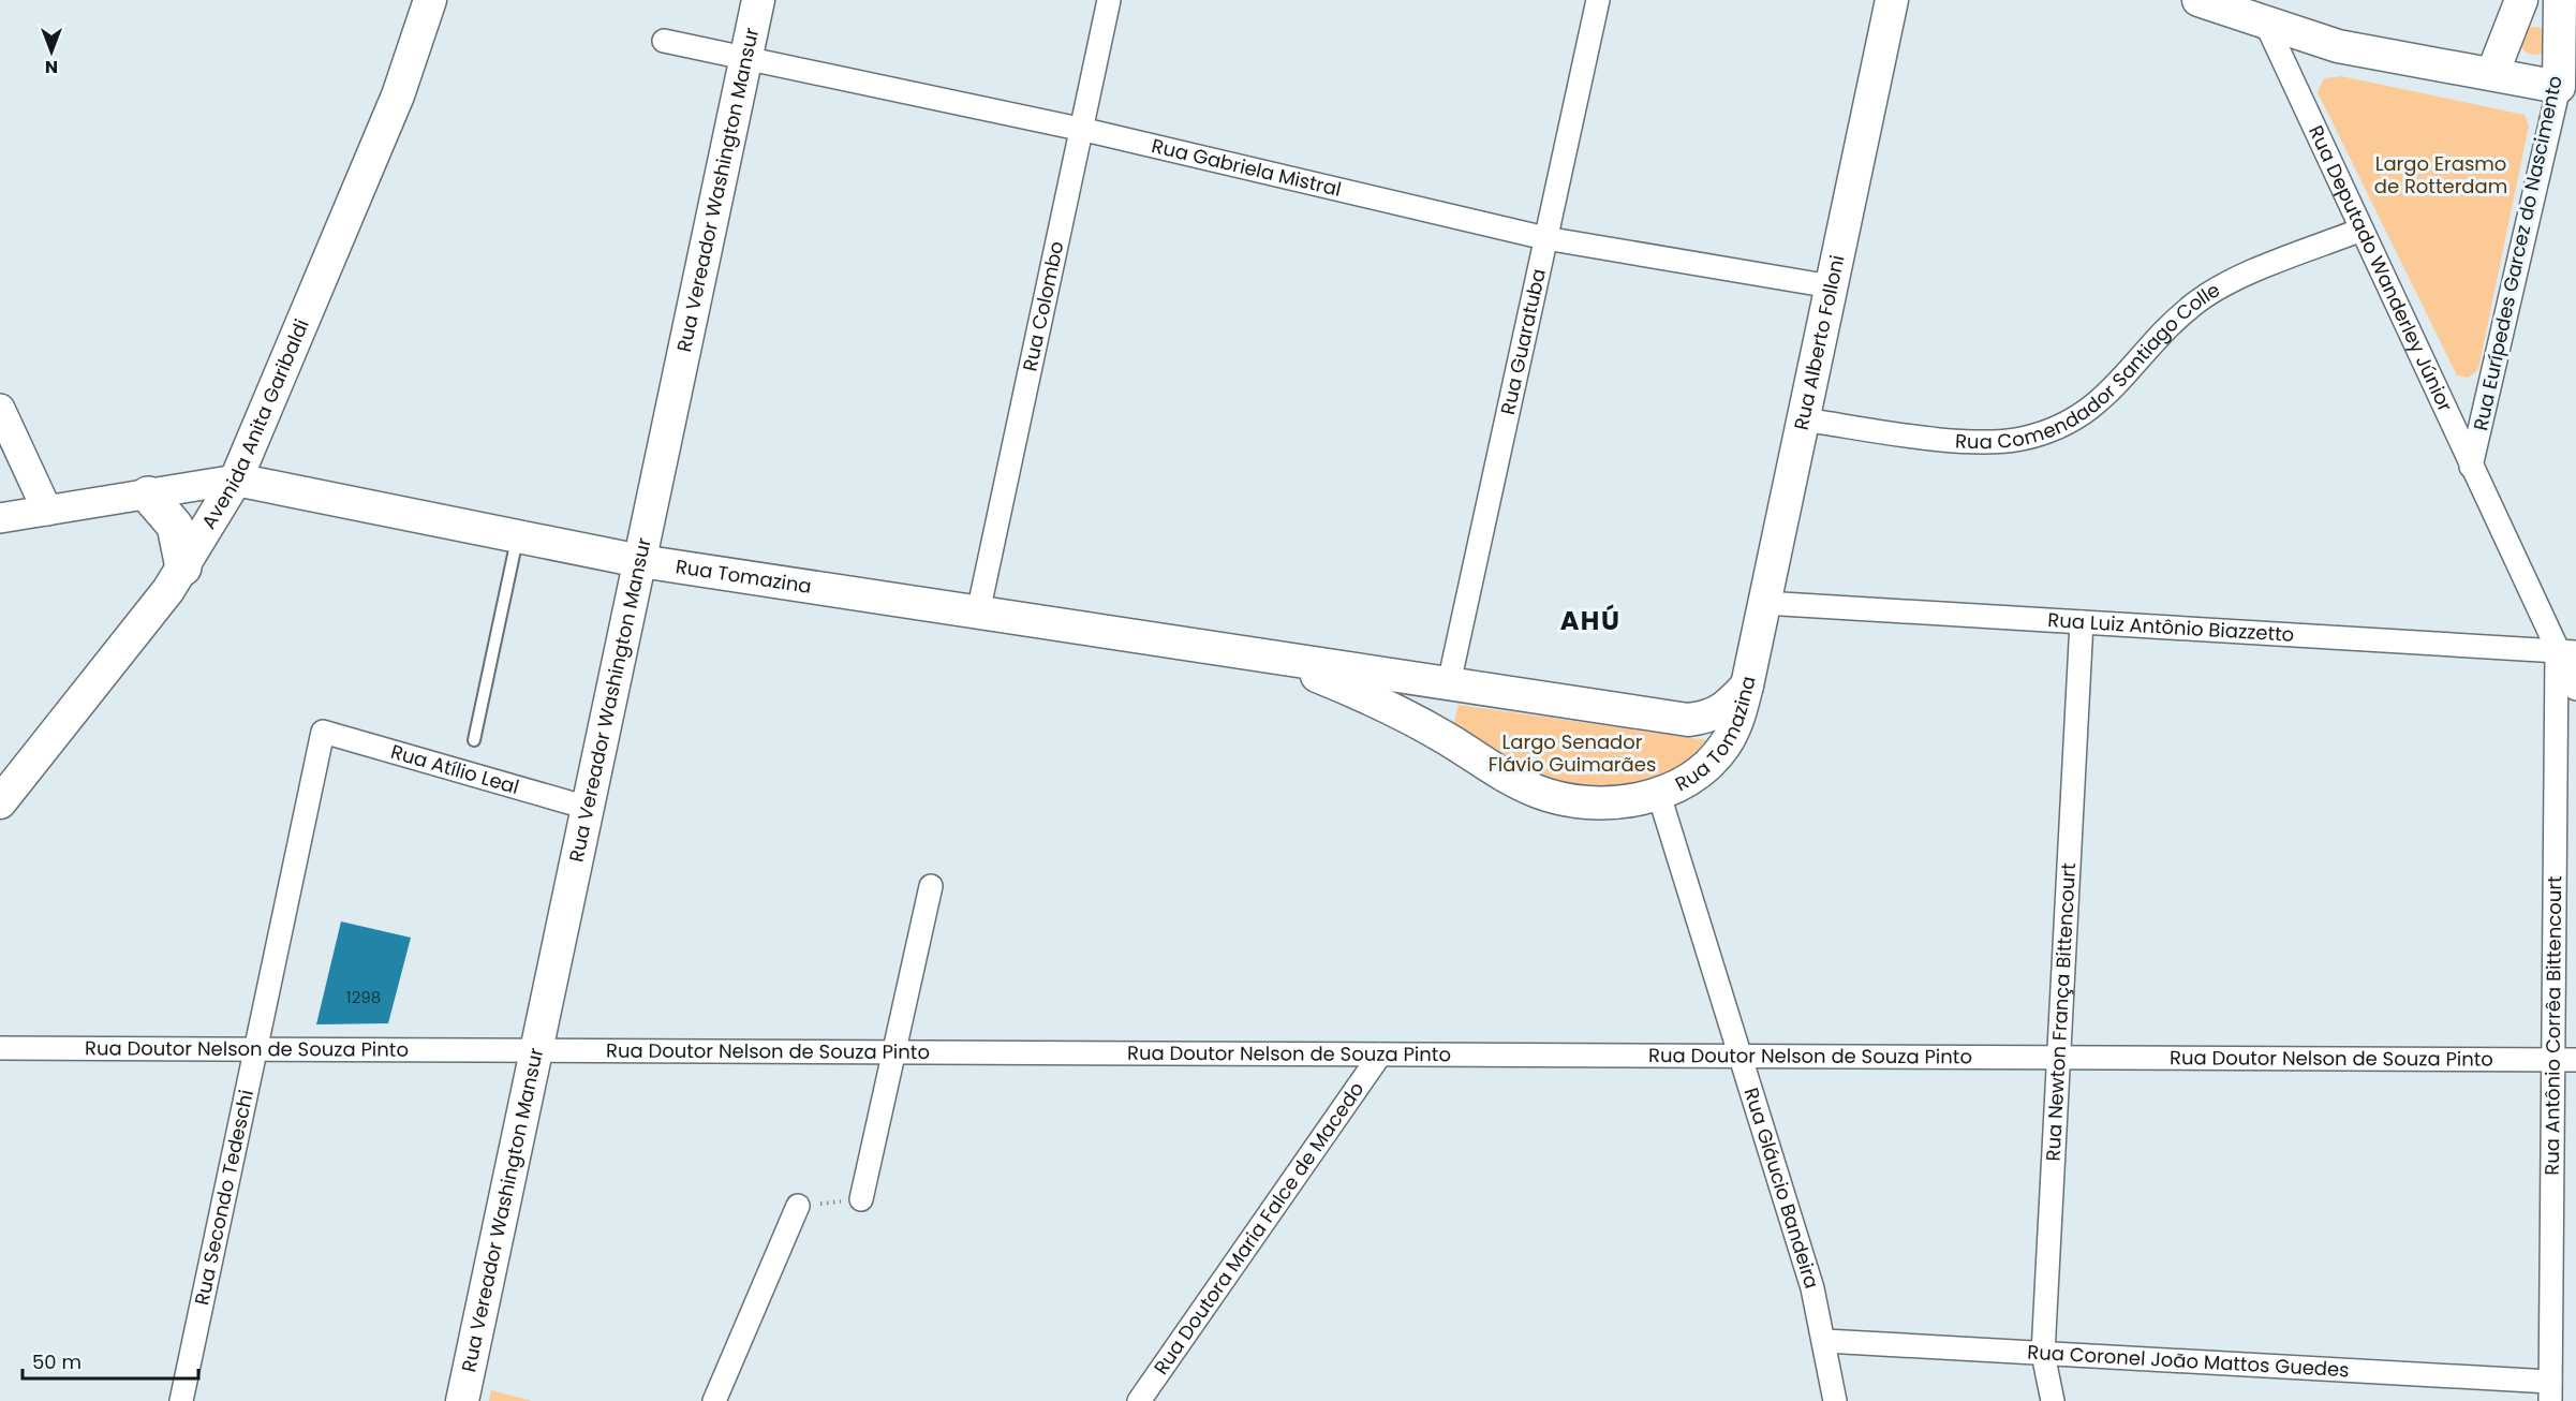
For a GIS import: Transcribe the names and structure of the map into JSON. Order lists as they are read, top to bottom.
{
  "streets": {
    "main road": [
      "Rua Vereador Washington Mansur",
      "Rua Eurípedes Garcez do Nascimento",
      "Rua Alberto Folloni",
      "Avenida Anita Garibaldi",
      "Rua Tomazina"
    ],
    "street": [
      "Rua Gabriela Mistral",
      "Rua Deputado Wanderley Júnior",
      "Rua Colombo",
      "Rua Guaratuba",
      "Rua Comendador Santiago Colle",
      "Rua Luiz Antônio Biazzetto",
      "Rua Atílio Leal",
      "Rua Newton França Bittencourt",
      "Rua Antônio Corrêa Bittencourt",
      "Rua Doutor Nelson de Souza Pinto",
      "Rua Gláucio Bandeira",
      "Rua Secondo Tedeschi",
      "Rua Doutora Maria Falce de Macedo",
      "Rua Coronel João Mattos Guedes"
    ]
  },
  "crossings": [
    ["Rua Gabriela Mistral", "Rua Vereador Washington Mansur"],
    ["Rua Gabriela Mistral", "Rua Colombo"],
    ["Rua Gabriela Mistral", "Rua Guaratuba"],
    ["Rua Gabriela Mistral", "Rua Alberto Folloni"],
    ["Rua Vereador Washington Mansur", "Rua Tomazina"],
    ["Rua Vereador Washington Mansur", "Rua Atílio Leal"],
    ["Rua Vereador Washington Mansur", "Rua Doutor Nelson de Souza Pinto"],
    ["Rua Eurípedes Garcez do Nascimento", "Rua Deputado Wanderley Júnior"],
    ["Rua Deputado Wanderley Júnior", "Rua Comendador Santiago Colle"],
    ["Rua Deputado Wanderley Júnior", "Rua Luiz Antônio Biazzetto"],
    ["Rua Deputado Wanderley Júnior", "Rua Antônio Corrêa Bittencourt"],
    ["Rua Colombo", "Rua Tomazina"],
    ["Rua Guaratuba", "Rua Tomazina"],
    ["Rua Alberto Folloni", "Rua Comendador Santiago Colle"],
    ["Rua Alberto Folloni", "Rua Tomazina"],
    ["Rua Alberto Folloni", "Rua Luiz Antônio Biazzetto"],
    ["Avenida Anita Garibaldi", "Rua Tomazina"],
    ["Rua Tomazina", "Rua Gláucio Bandeira"],
    ["Rua Luiz Antônio Biazzetto", "Rua Newton França Bittencourt"],
    ["Rua Luiz Antônio Biazzetto", "Rua Antônio Corrêa Bittencourt"],
    ["Rua Atílio Leal", "Rua Secondo Tedeschi"],
    ["Rua Newton França Bittencourt", "Rua Doutor Nelson de Souza Pinto"],
    ["Rua Newton França Bittencourt", "Rua Coronel João Mattos Guedes"],
    ["Rua Antônio Corrêa Bittencourt", "Rua Doutor Nelson de Souza Pinto"],
    ["Rua Antônio Corrêa Bittencourt", "Rua Coronel João Mattos Guedes"],
    ["Rua Doutor Nelson de Souza Pinto", "Rua Gláucio Bandeira"],
    ["Rua Doutor Nelson de Souza Pinto", "Rua Secondo Tedeschi"],
    ["Rua Doutor Nelson de Souza Pinto", "Rua Doutora Maria Falce de Macedo"],
    ["Rua Gláucio Bandeira", "Rua Coronel João Mattos Guedes"]
  ],
  "districts": ["AHÚ"],
  "parks": ["Largo Erasmo de Rotterdam", "Largo Senador Flávio Guimarães"],
  "house_numbers": ["1298"],
  "scale_bar": "50 m",
  "north": "bottom"
}
